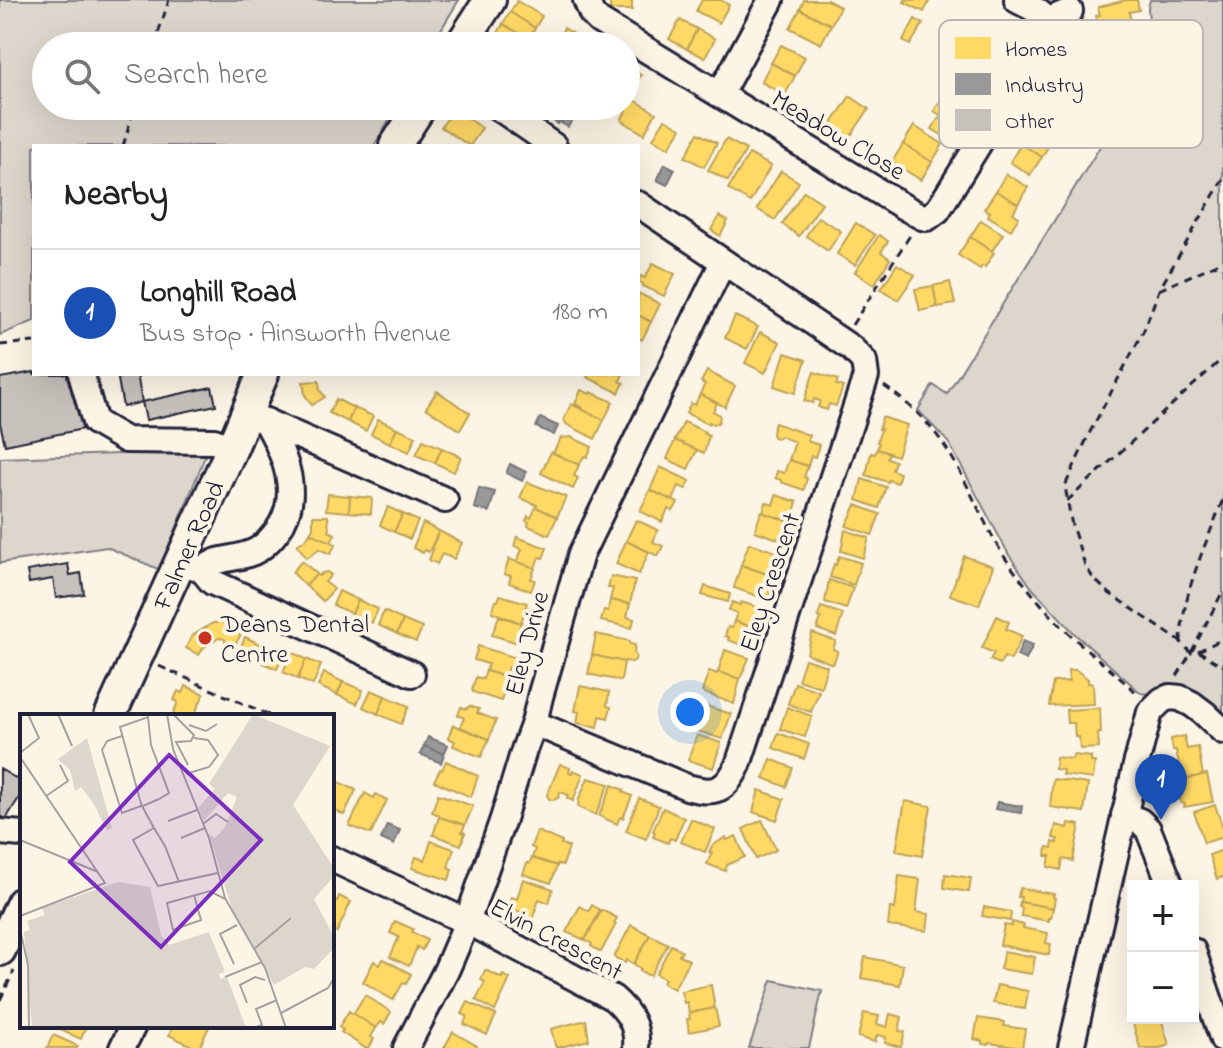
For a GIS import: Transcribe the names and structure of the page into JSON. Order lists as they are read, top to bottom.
{
  "streets": {
    "main road": ["Falmer Road"],
    "street": [
      "Meadow Close",
      "Eley Crescent",
      "Eley Drive",
      "Elvin Crescent"
    ]
  },
  "crossings": [
    ["Eley Crescent", "Eley Drive"],
    ["Eley Drive", "Elvin Crescent"]
  ],
  "places": ["Deans Dental Centre"],
  "legend": ["Homes", "Industry", "Other"],
  "page": {
    "search": "Search here",
    "heading": "Nearby",
    "list": [
      {
        "mark": "1",
        "name": "Longhill Road",
        "note": "Bus stop · Ainsworth Avenue",
        "value": "180 m"
      }
    ],
    "pins": "1",
    "map_buttons": ["+", "−"]
  }
}
